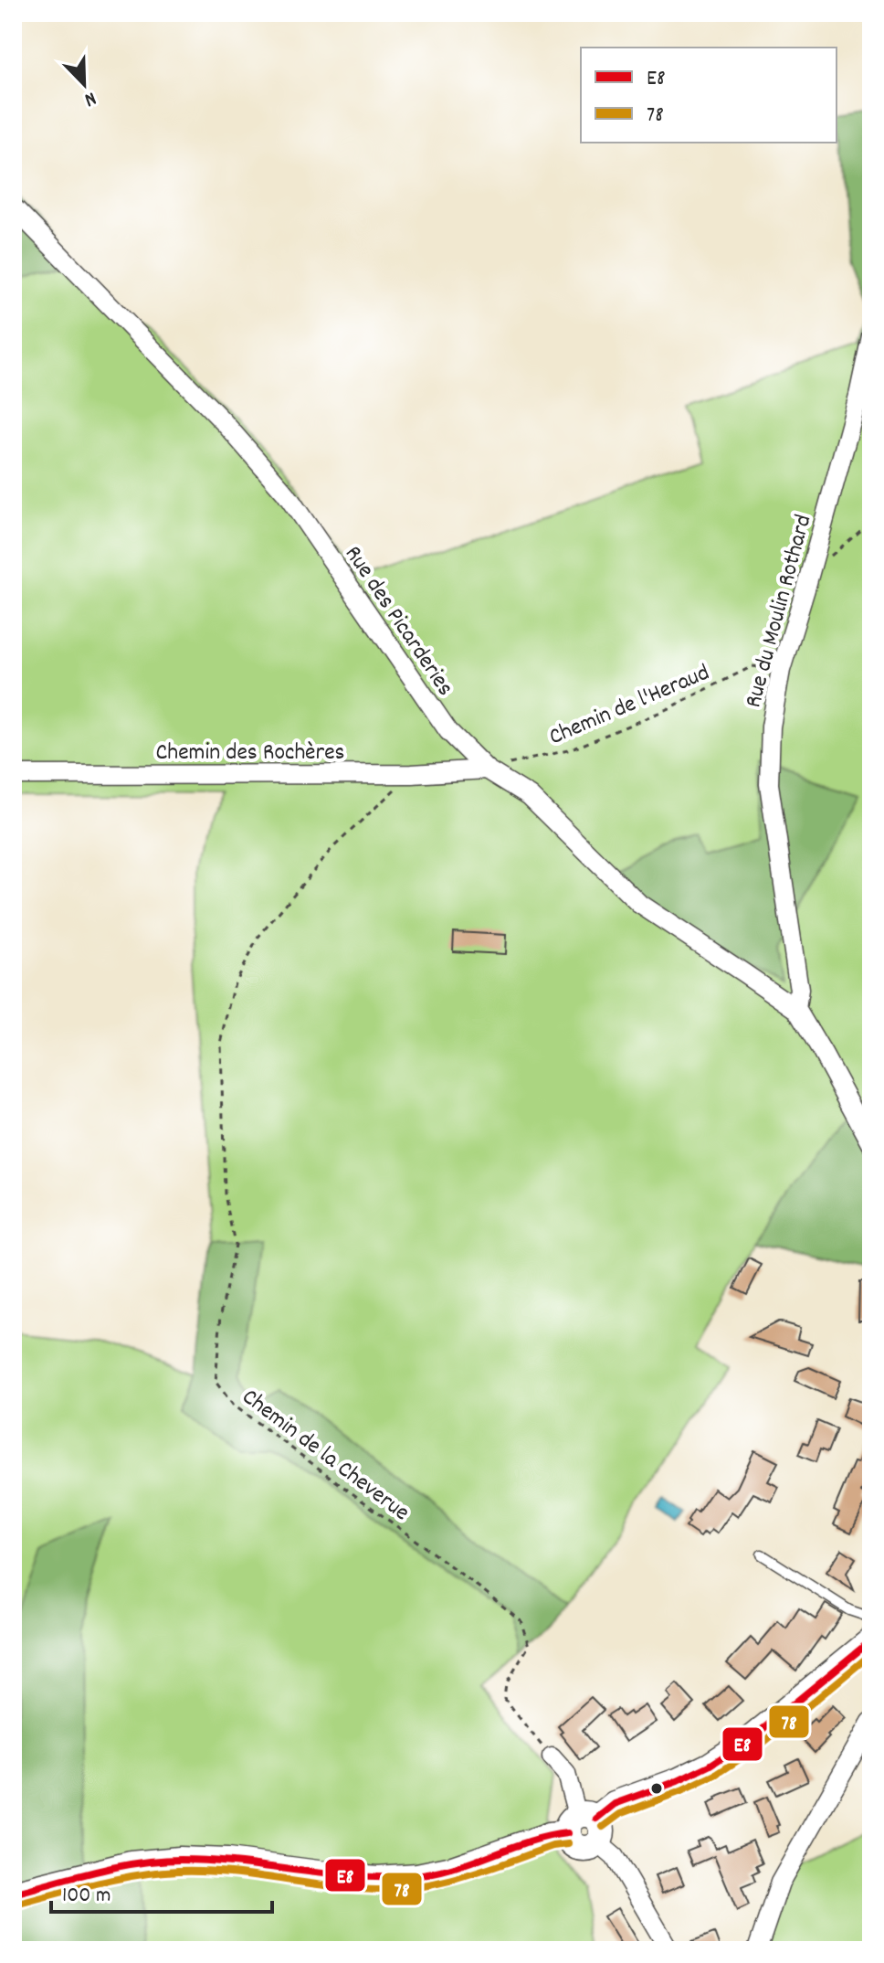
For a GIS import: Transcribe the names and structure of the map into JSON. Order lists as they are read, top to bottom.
{
  "streets": {
    "street": ["Rue du Moulin Rothard", "Rue des Picarderies", "Chemin des Rochères"],
    "path": ["Chemin de l'Heraud", "Chemin de la Cheverue"]
  },
  "crossings": [
    ["Rue du Moulin Rothard", "Rue des Picarderies"],
    ["Rue du Moulin Rothard", "Chemin de l'Heraud"],
    ["Rue des Picarderies", "Chemin de l'Heraud"],
    ["Rue des Picarderies", "Chemin des Rochères"],
    ["Chemin de l'Heraud", "Chemin des Rochères"],
    ["Chemin des Rochères", "Chemin de la Cheverue"]
  ],
  "lines": ["transit line E8", "transit line 78"],
  "legend": ["E8", "78"],
  "scale_bar": "100 m",
  "north": "bottom right"
}
